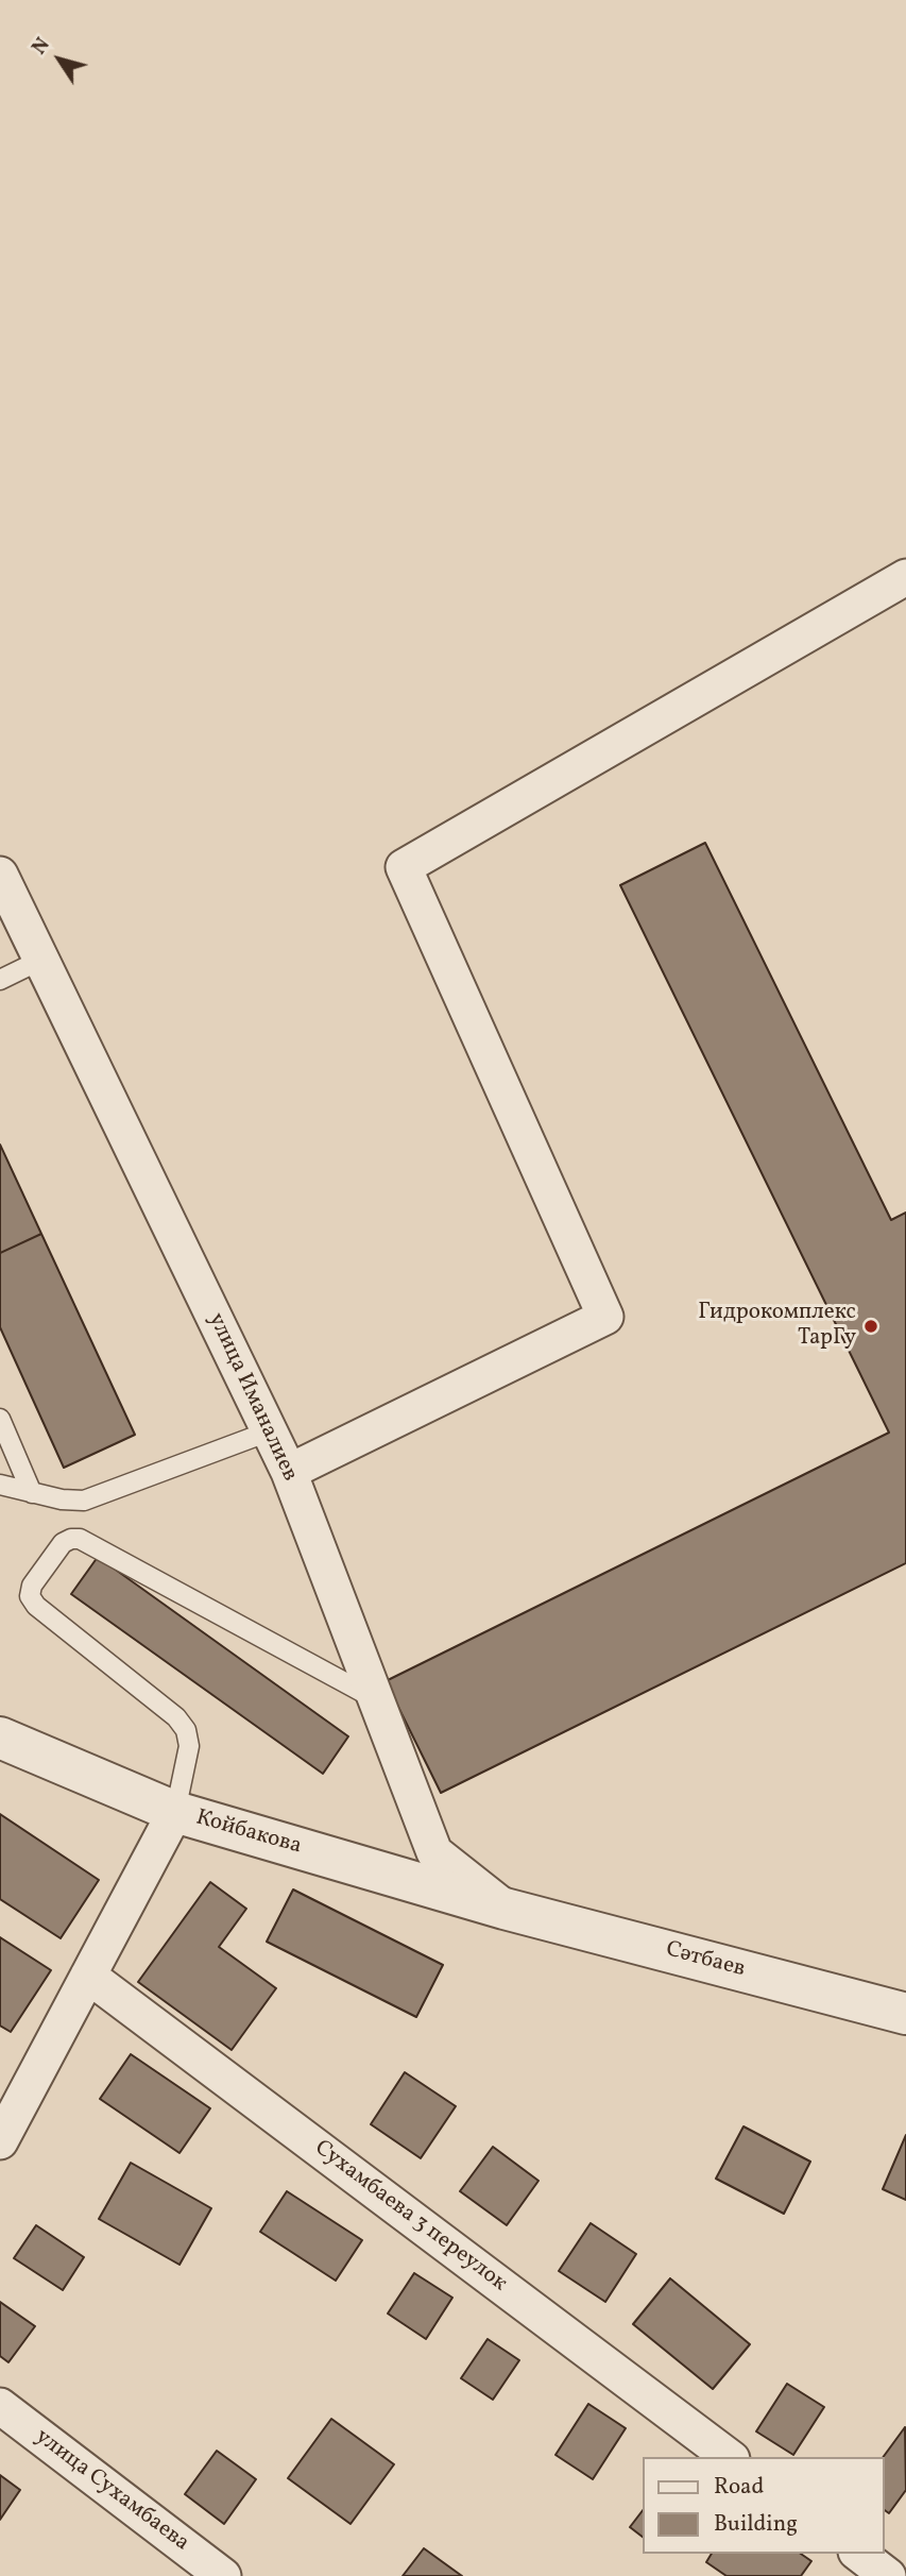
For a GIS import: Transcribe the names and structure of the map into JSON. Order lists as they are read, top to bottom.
{
  "streets": {
    "street": [
      "улица Иманалиев",
      "Койбакова",
      "Сәтбаев",
      "Сухамбаева 3 переулок",
      "улица Сухамбаева"
    ]
  },
  "crossings": [
    ["улица Иманалиев", "Койбакова"],
    ["улица Иманалиев", "Сәтбаев"],
    ["Койбакова", "Сәтбаев"]
  ],
  "places": ["Гидрокомплекс ТарГу"],
  "legend": ["Road", "Building"],
  "north": "top left"
}
